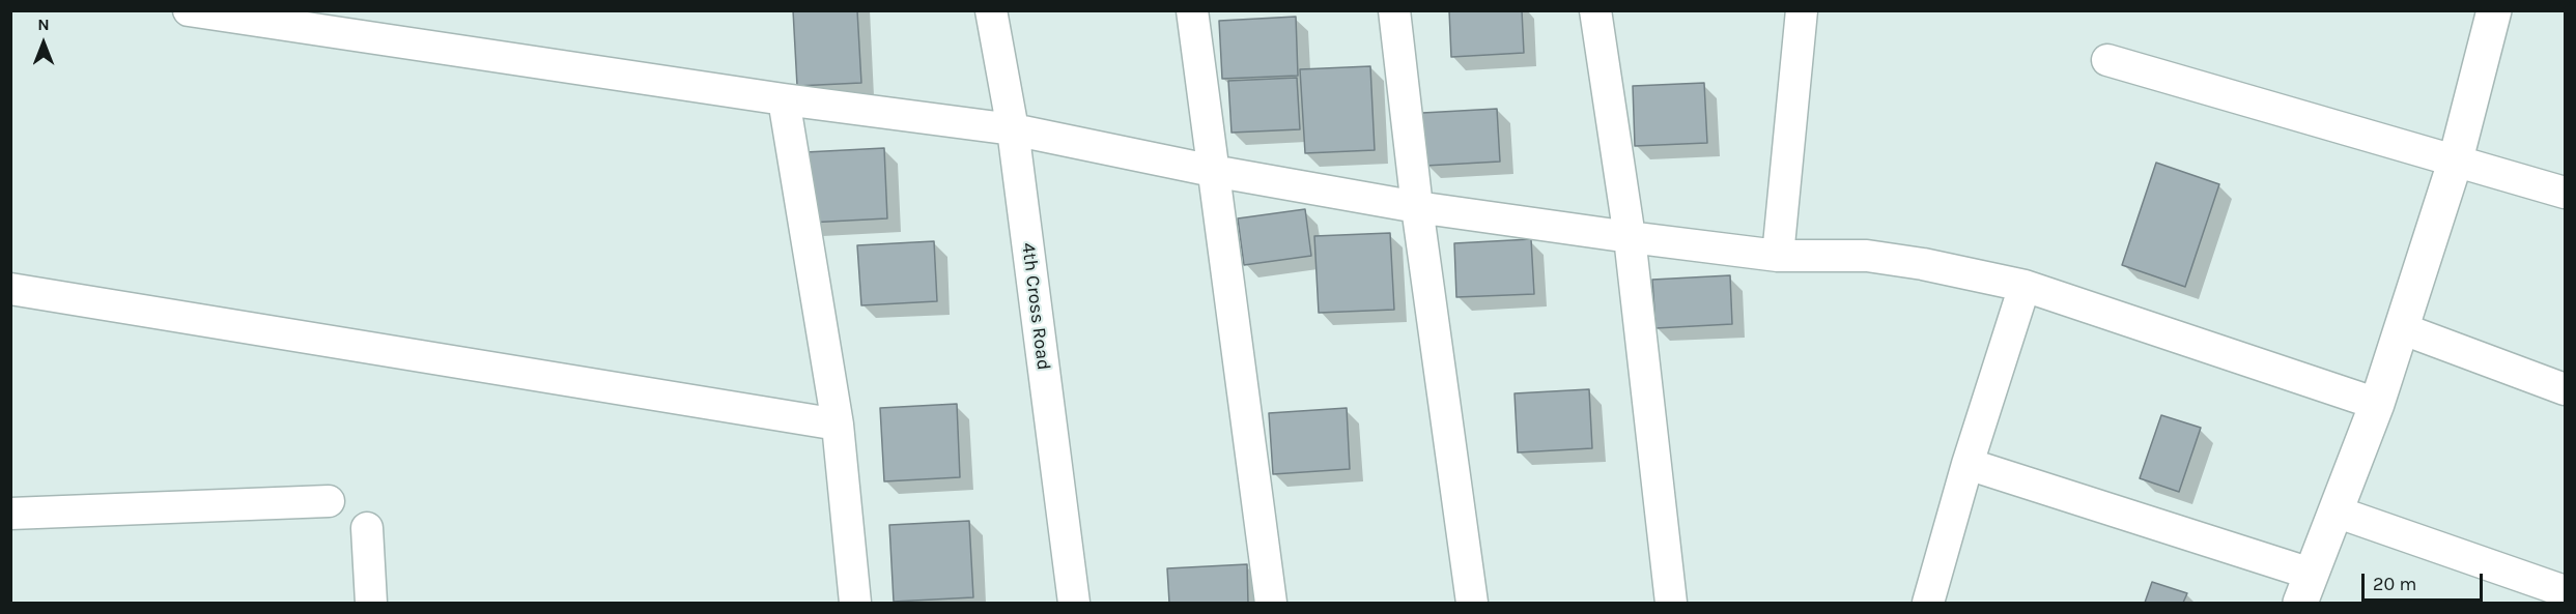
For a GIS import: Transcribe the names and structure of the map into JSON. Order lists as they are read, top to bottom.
{
  "streets": {
    "street": ["4th Cross Road"]
  },
  "scale_bar": "20 m",
  "north": "top"
}
